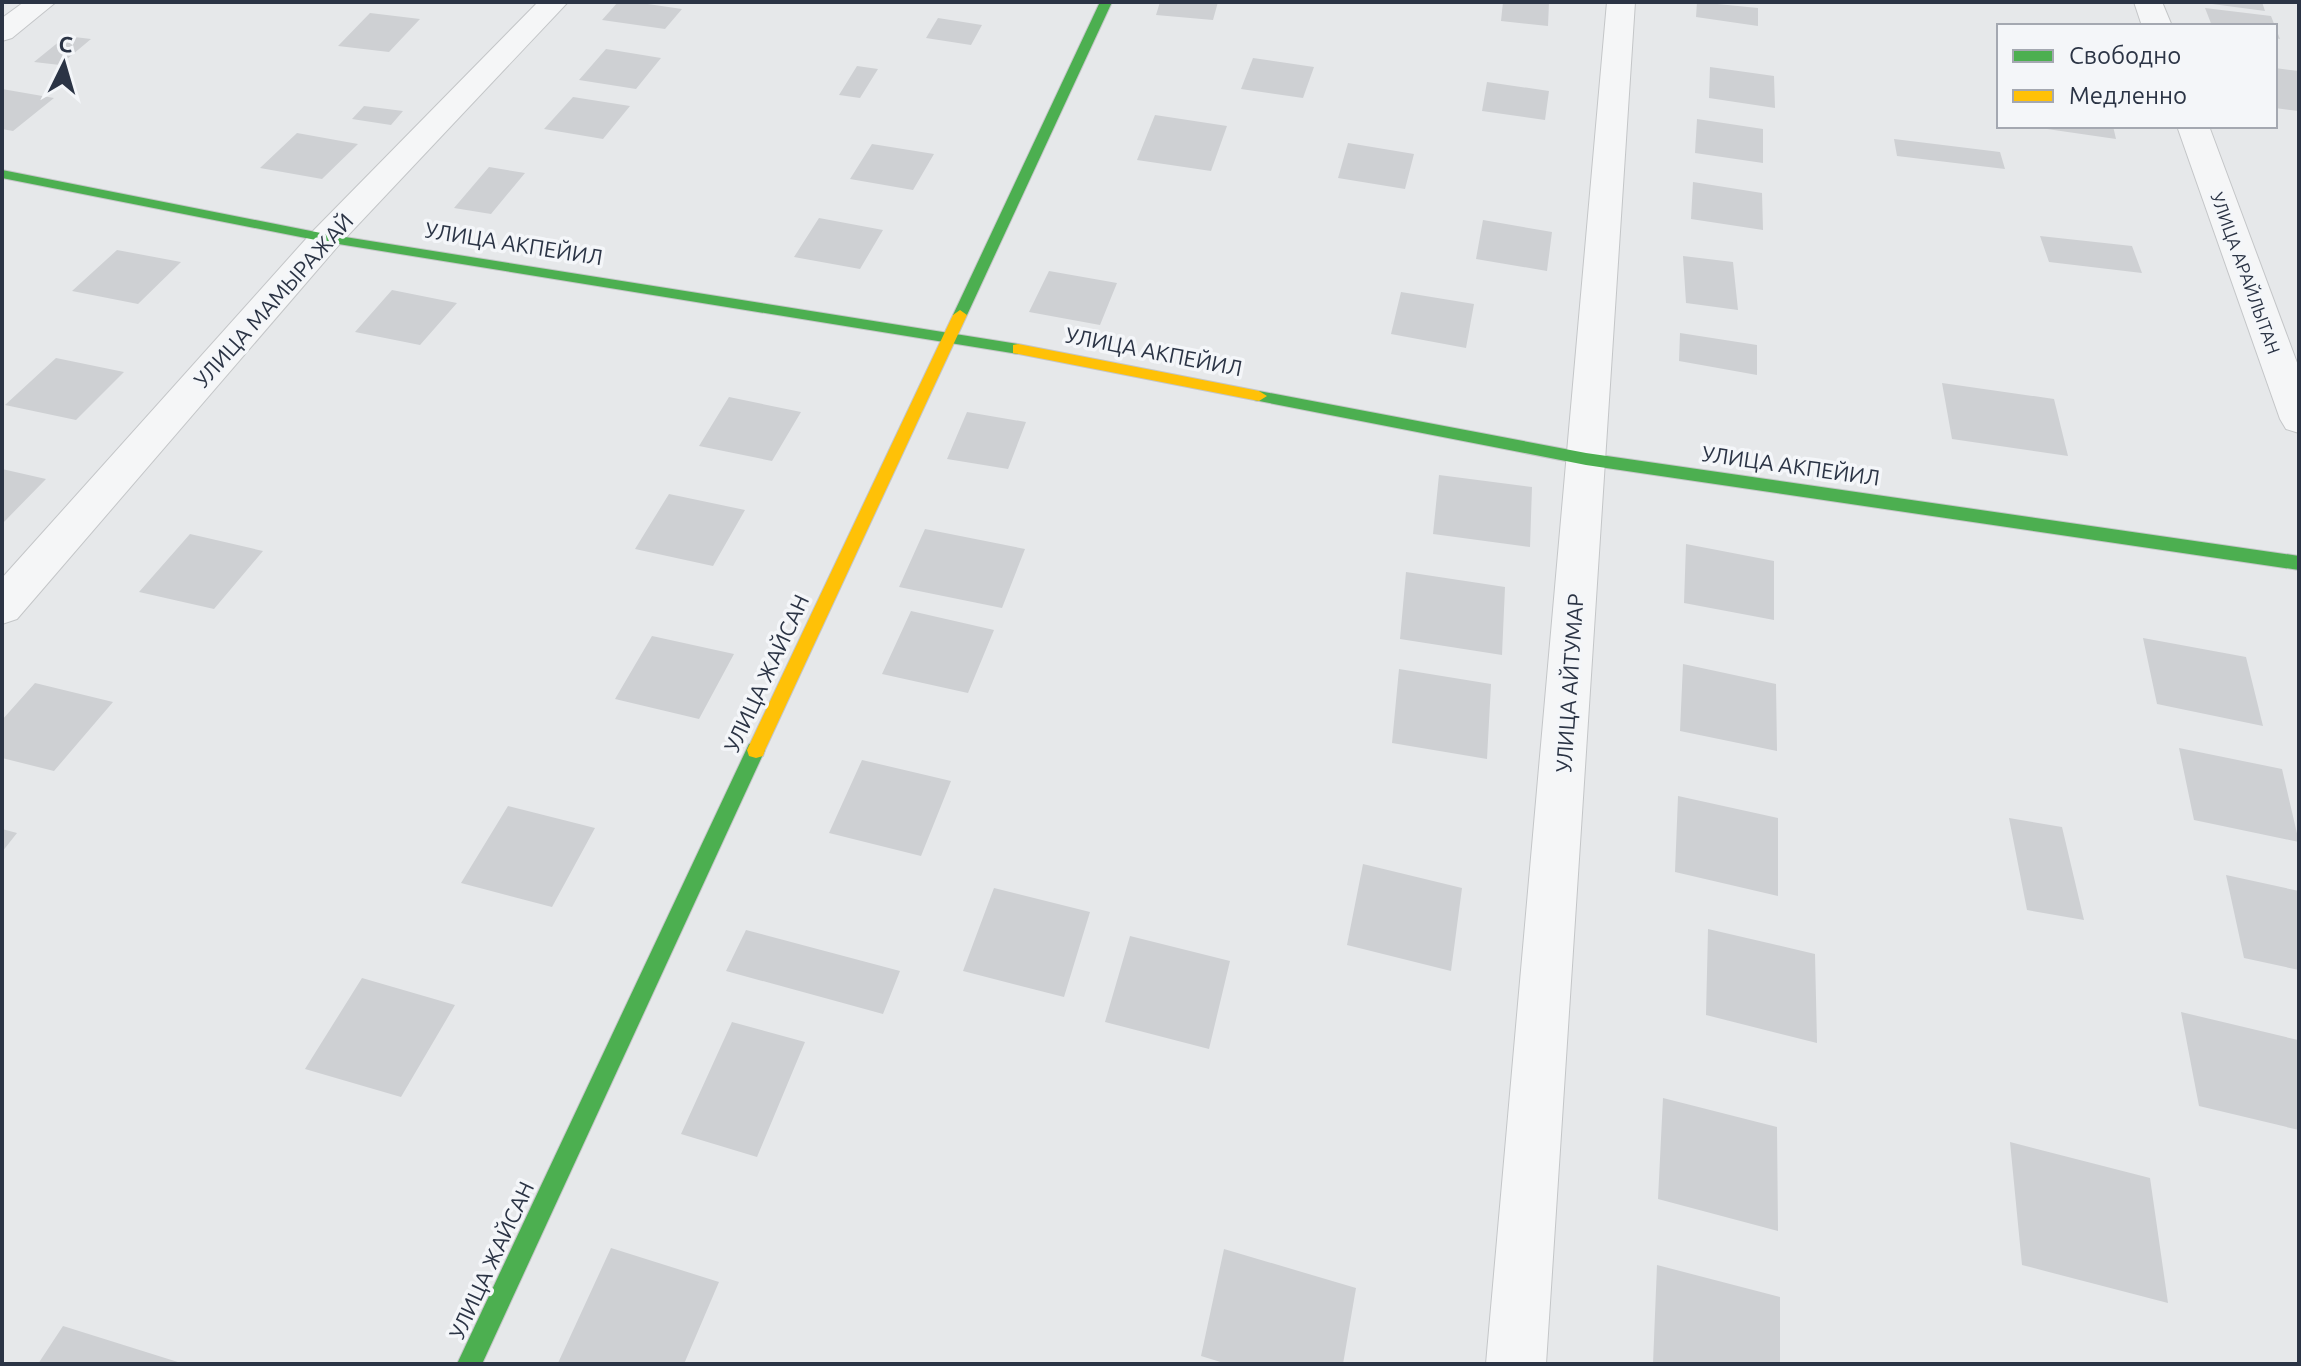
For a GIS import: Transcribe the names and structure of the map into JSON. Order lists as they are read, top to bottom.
{
  "streets": {
    "street": [
      "УЛИЦА АКПЕЙИЛ",
      "УЛИЦА АРАЙЛЫТАН",
      "УЛИЦА МАМЫРАЖАЙ",
      "УЛИЦА ЖАЙСАН",
      "УЛИЦА АЙТУМАР"
    ]
  },
  "crossings": [
    ["УЛИЦА АКПЕЙИЛ", "УЛИЦА МАМЫРАЖАЙ"],
    ["УЛИЦА АКПЕЙИЛ", "УЛИЦА ЖАЙСАН"],
    ["УЛИЦА АКПЕЙИЛ", "УЛИЦА АЙТУМАР"]
  ],
  "legend": ["Свободно", "Медленно"],
  "north": "top"
}
